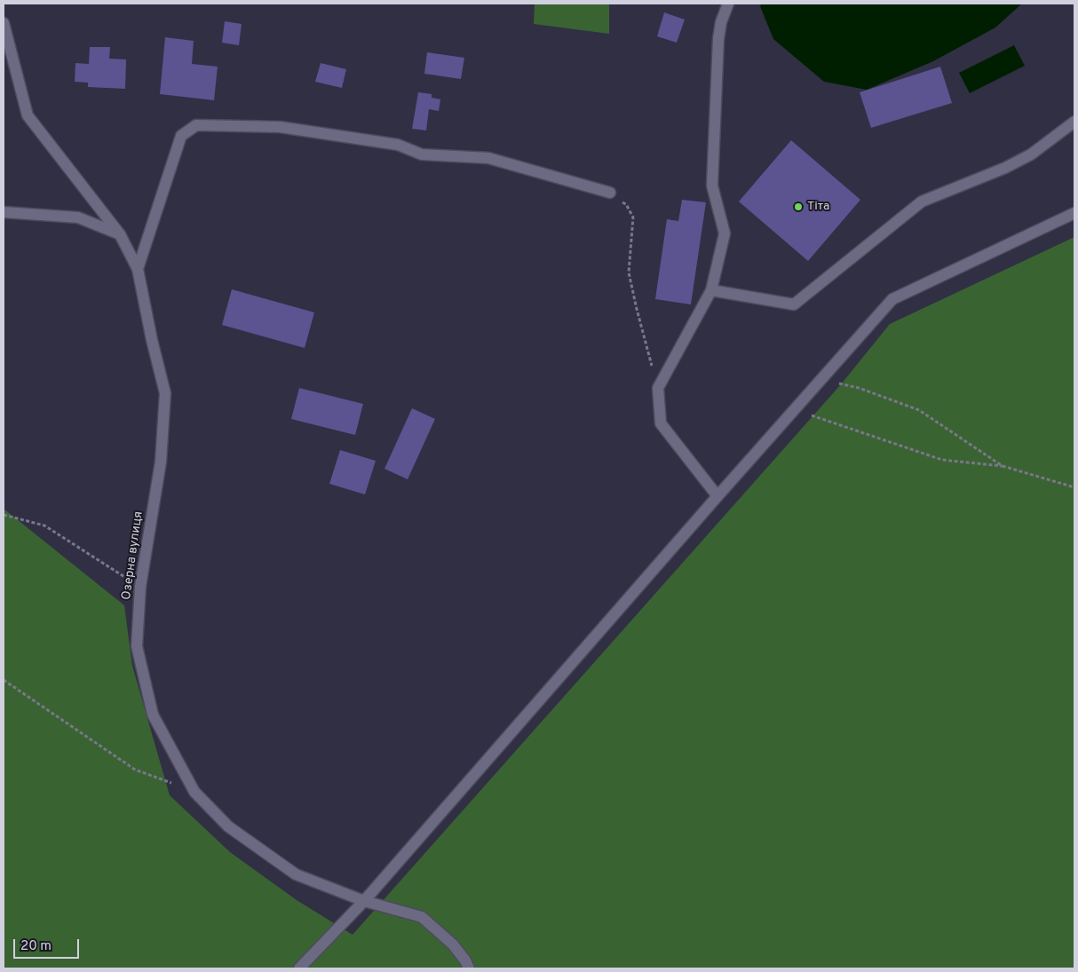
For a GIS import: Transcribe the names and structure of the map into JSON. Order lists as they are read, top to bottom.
{
  "streets": {
    "street": ["Озерна вулиця"]
  },
  "places": ["Тіта"],
  "scale_bar": "20 m"
}
